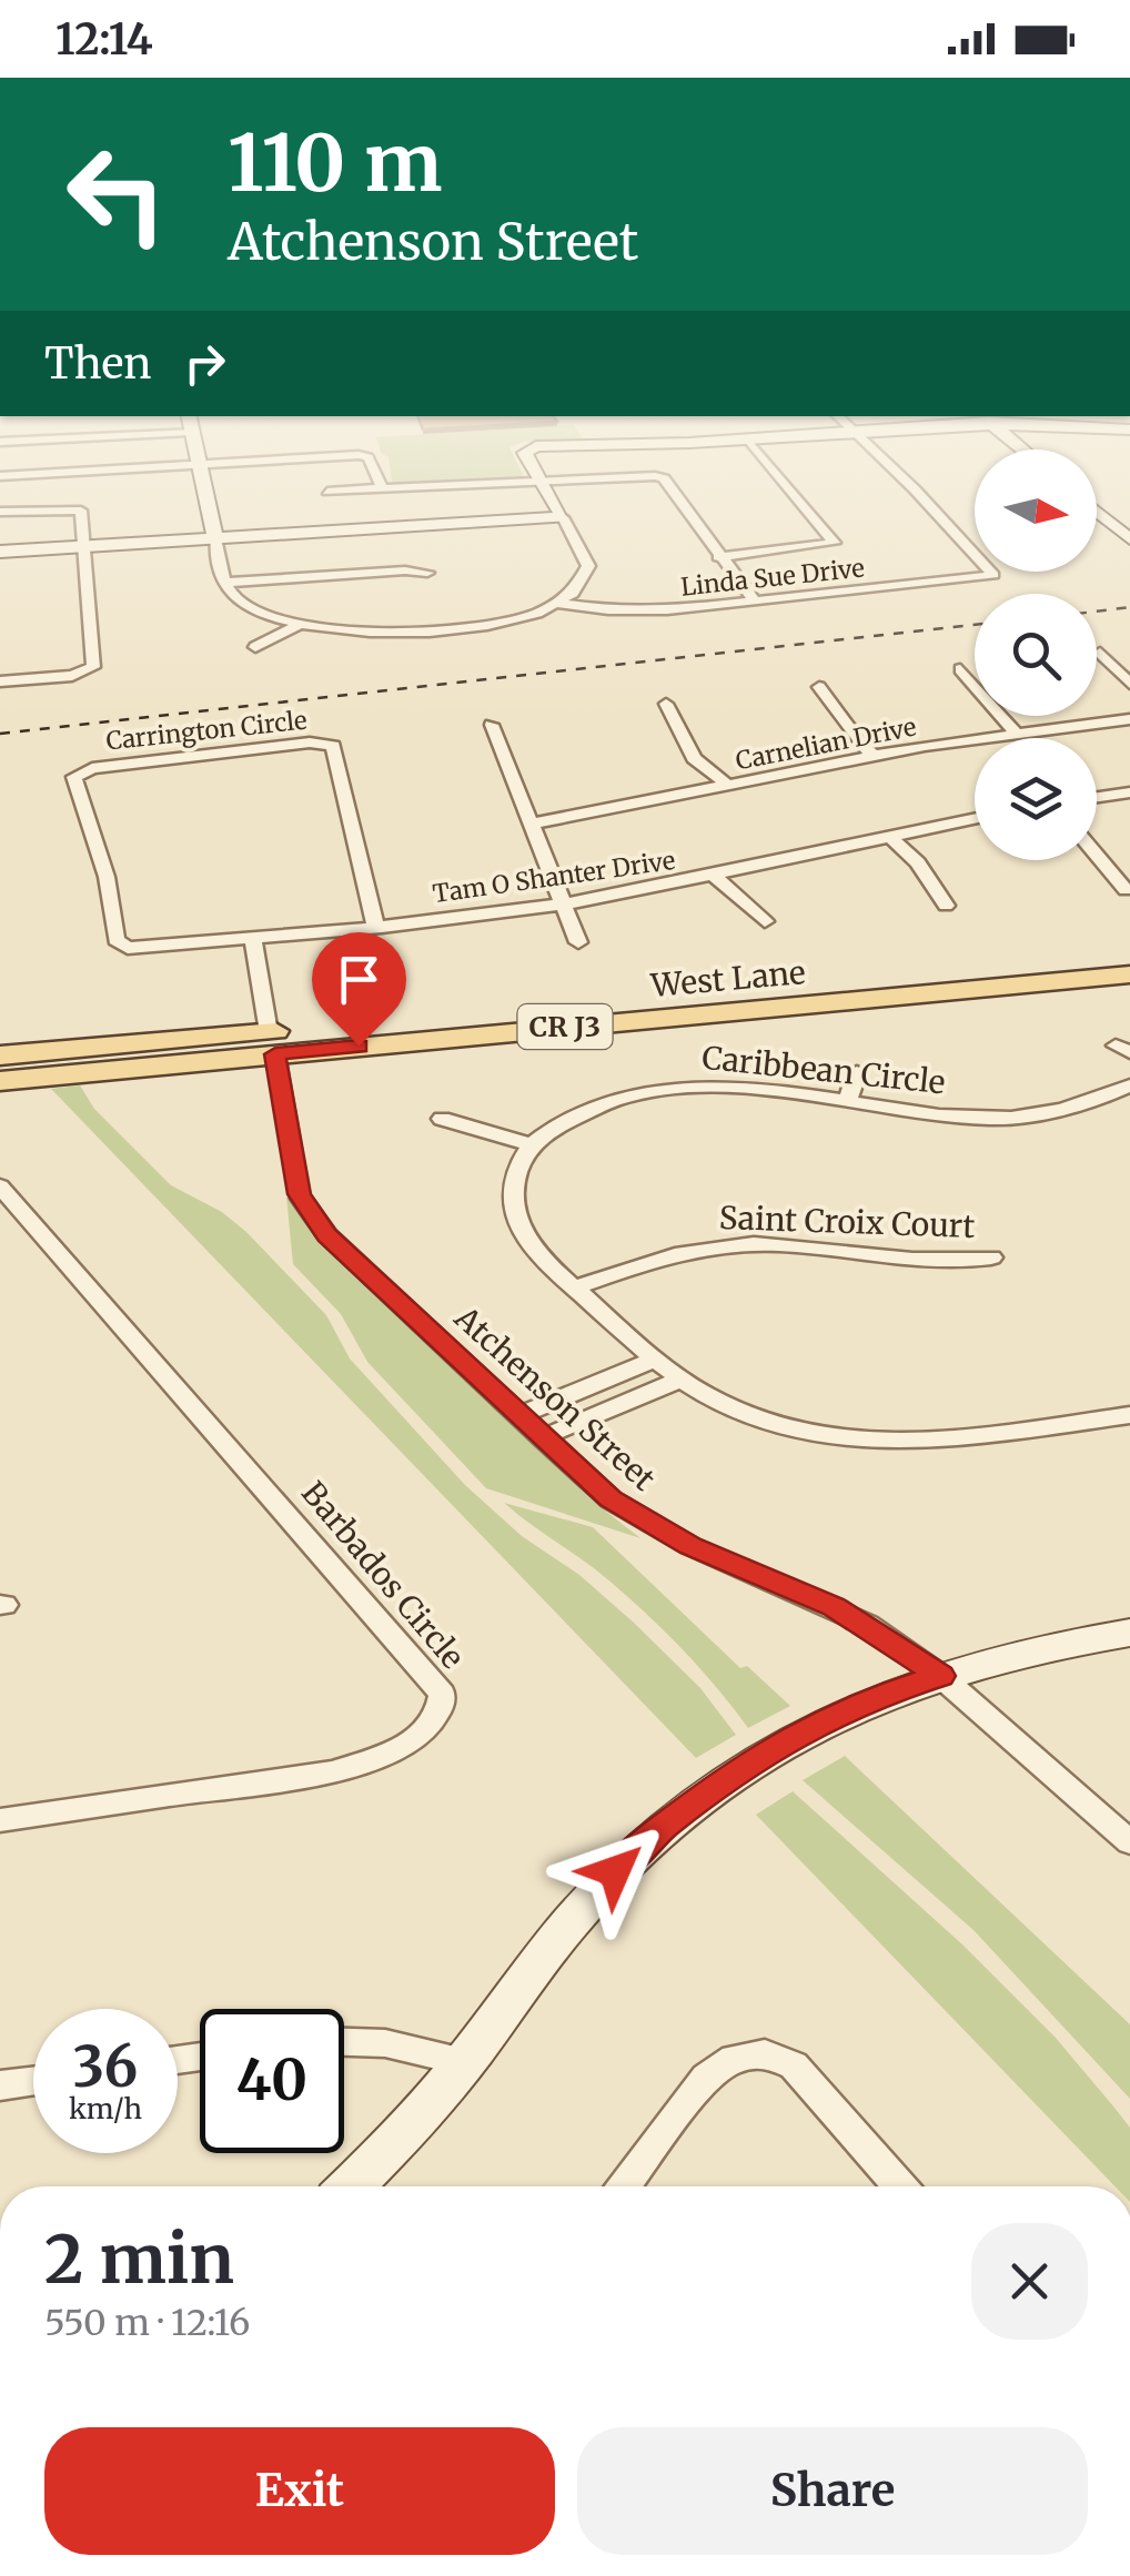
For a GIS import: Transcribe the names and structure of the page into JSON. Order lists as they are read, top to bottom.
{
  "streets": {
    "main road": ["West Lane", "CR J3"],
    "street": [
      "Linda Sue Drive",
      "Carrington Circle",
      "Carnelian Drive",
      "Tam O Shanter Drive",
      "Caribbean Circle",
      "Saint Croix Court",
      "Atchenson Street",
      "Barbados Circle"
    ]
  },
  "crossings": [
    ["Carrington Circle", "Tam O Shanter Drive"],
    ["Tam O Shanter Drive", "Atchenson Street"],
    ["West Lane", "Atchenson Street"]
  ],
  "north": "right",
  "page": {
    "status": "12:14",
    "turn": ["110 m", "Atchenson Street"],
    "then": "Then",
    "speed": "36 km/h",
    "limit": "40",
    "heading": ["2 min", "550 m · 12:16"],
    "buttons": ["Exit", "Share"]
  }
}
